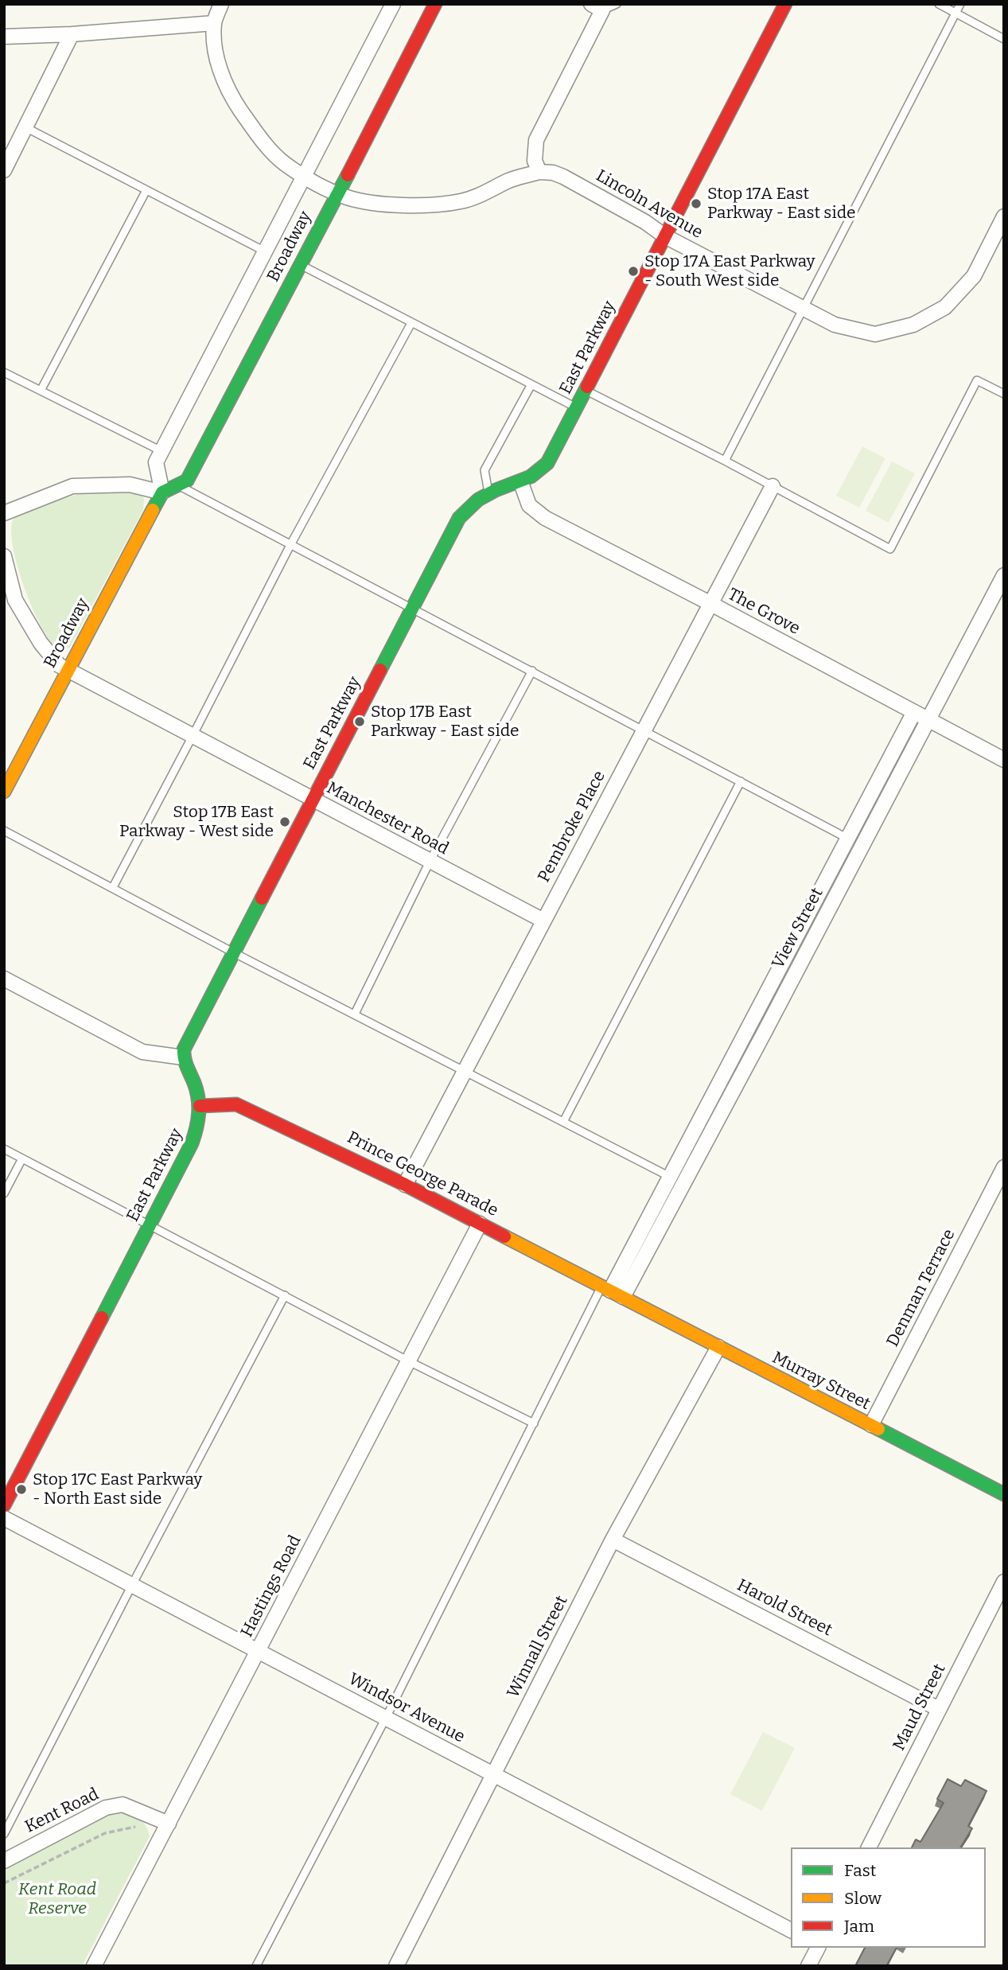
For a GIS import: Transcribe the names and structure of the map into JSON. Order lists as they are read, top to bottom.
{
  "streets": {
    "street": [
      "Lincoln Avenue",
      "Broadway",
      "East Parkway",
      "The Grove",
      "Manchester Road",
      "Pembroke Place",
      "View Street",
      "Prince George Parade",
      "Denman Terrace",
      "Murray Street",
      "Hastings Road",
      "Harold Street",
      "Winnall Street",
      "Maud Street",
      "Windsor Avenue",
      "Kent Road"
    ]
  },
  "crossings": [
    ["Lincoln Avenue", "East Parkway"],
    ["Broadway", "Manchester Road"],
    ["East Parkway", "The Grove"],
    ["East Parkway", "Manchester Road"],
    ["East Parkway", "Prince George Parade"],
    ["The Grove", "Pembroke Place"],
    ["The Grove", "View Street"],
    ["Manchester Road", "Pembroke Place"],
    ["Pembroke Place", "Prince George Parade"],
    ["View Street", "Prince George Parade"],
    ["View Street", "Murray Street"],
    ["Prince George Parade", "Murray Street"],
    ["Prince George Parade", "Hastings Road"],
    ["Denman Terrace", "Murray Street"],
    ["Murray Street", "Winnall Street"],
    ["Hastings Road", "Windsor Avenue"],
    ["Hastings Road", "Kent Road"],
    ["Harold Street", "Winnall Street"],
    ["Harold Street", "Maud Street"],
    ["Winnall Street", "Windsor Avenue"]
  ],
  "parks": ["Kent Road Reserve"],
  "places": [
    "Stop 17A East Parkway - East side",
    "Stop 17A East Parkway - South West side",
    "Stop 17B East Parkway - East side",
    "Stop 17B East Parkway - West side",
    "Stop 17C East Parkway - North East side"
  ],
  "legend": ["Fast", "Slow", "Jam"]
}
